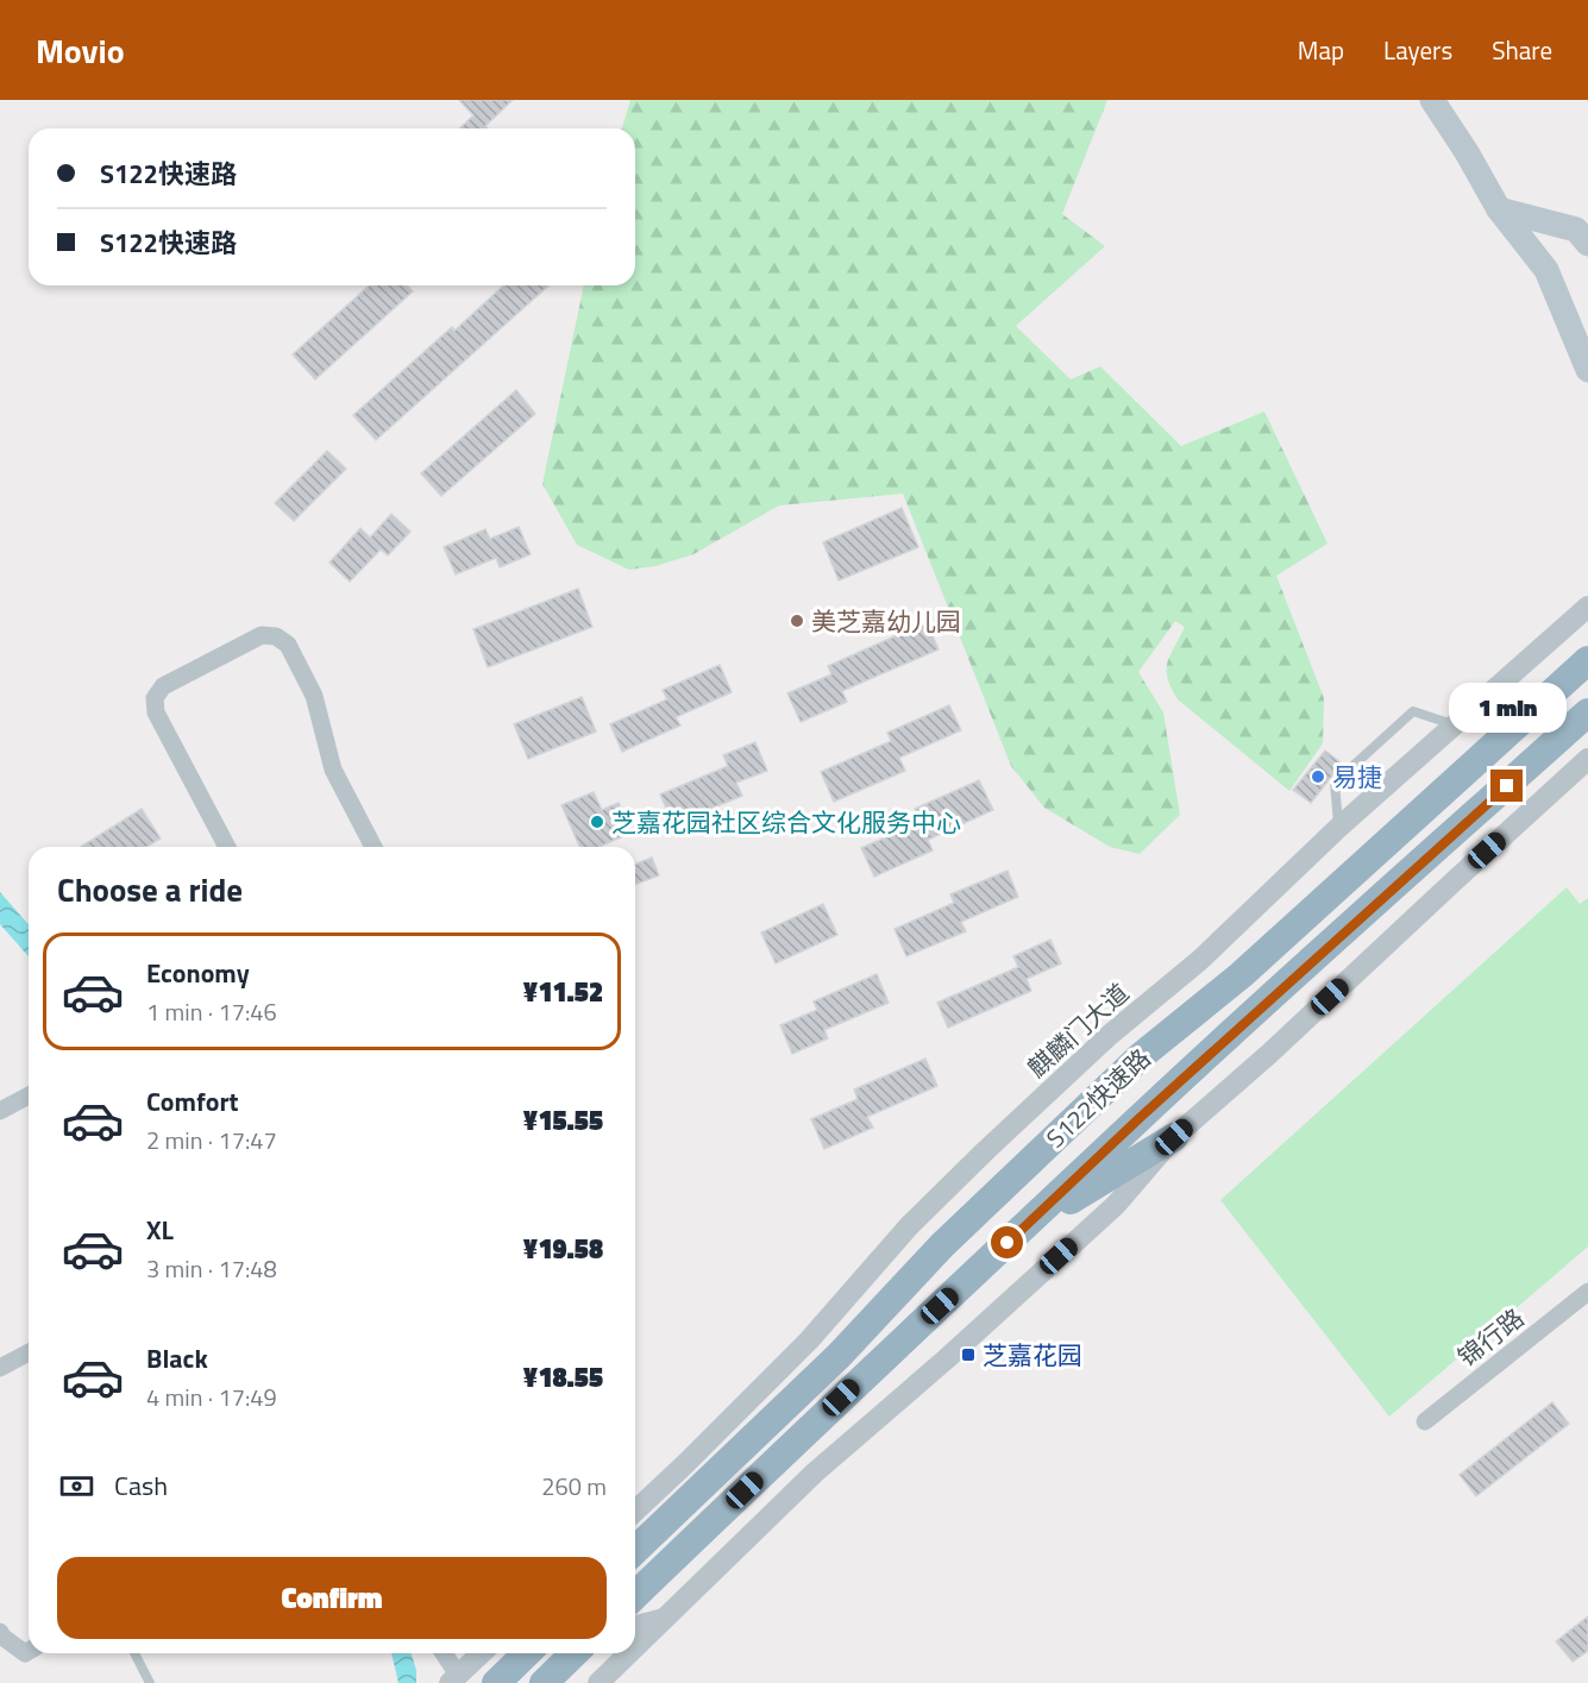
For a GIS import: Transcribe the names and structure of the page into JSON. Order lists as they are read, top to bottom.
{
  "streets": {
    "highway": ["S122快速路"],
    "street": ["麒麟门大道", "锦行路"]
  },
  "places": {
    "other": ["美芝嘉幼儿园", "易捷", "芝嘉花园社区综合文化服务中心"],
    "transit": ["芝嘉花园"]
  },
  "page": {
    "header": "Movio",
    "nav": ["Map", "Layers", "Share"],
    "banner": ["S122快速路", "S122快速路"],
    "bubble": "1 min",
    "heading": "Choose a ride",
    "list": [
      {
        "name": "Economy",
        "note": "1 min · 17:46",
        "value": "¥11.52"
      },
      {
        "name": "Comfort",
        "note": "2 min · 17:47",
        "value": "¥15.55"
      },
      {
        "name": "XL",
        "note": "3 min · 17:48",
        "value": "¥19.58"
      },
      {
        "name": "Black",
        "note": "4 min · 17:49",
        "value": "¥18.55"
      }
    ],
    "pay": ["Cash", "260 m"],
    "buttons": "Confirm"
  }
}
